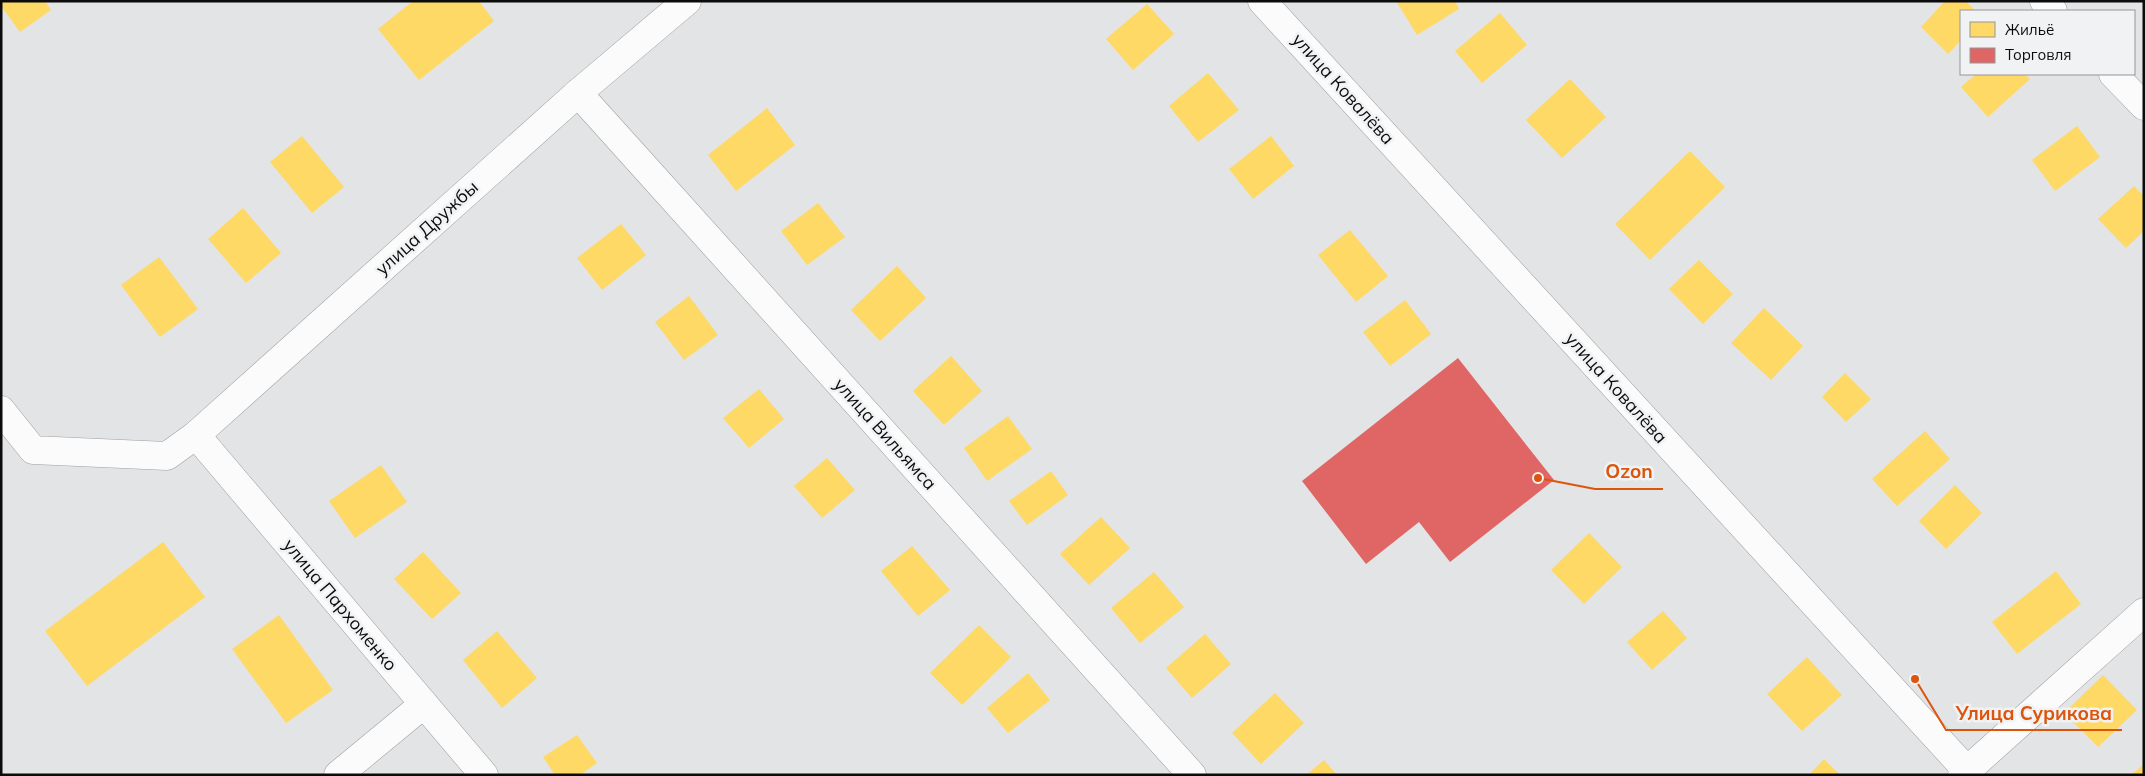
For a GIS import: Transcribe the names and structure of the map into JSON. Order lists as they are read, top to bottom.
{
  "streets": {
    "street": [
      "улица Ковалёва",
      "улица Дружбы",
      "улица Вильямса",
      "улица Пархоменко"
    ]
  },
  "crossings": [
    ["улица Дружбы", "улица Вильямса"],
    ["улица Дружбы", "улица Пархоменко"]
  ],
  "places": ["Ozon", "Улица Сурикова"],
  "legend": ["Жильё", "Торговля"]
}
